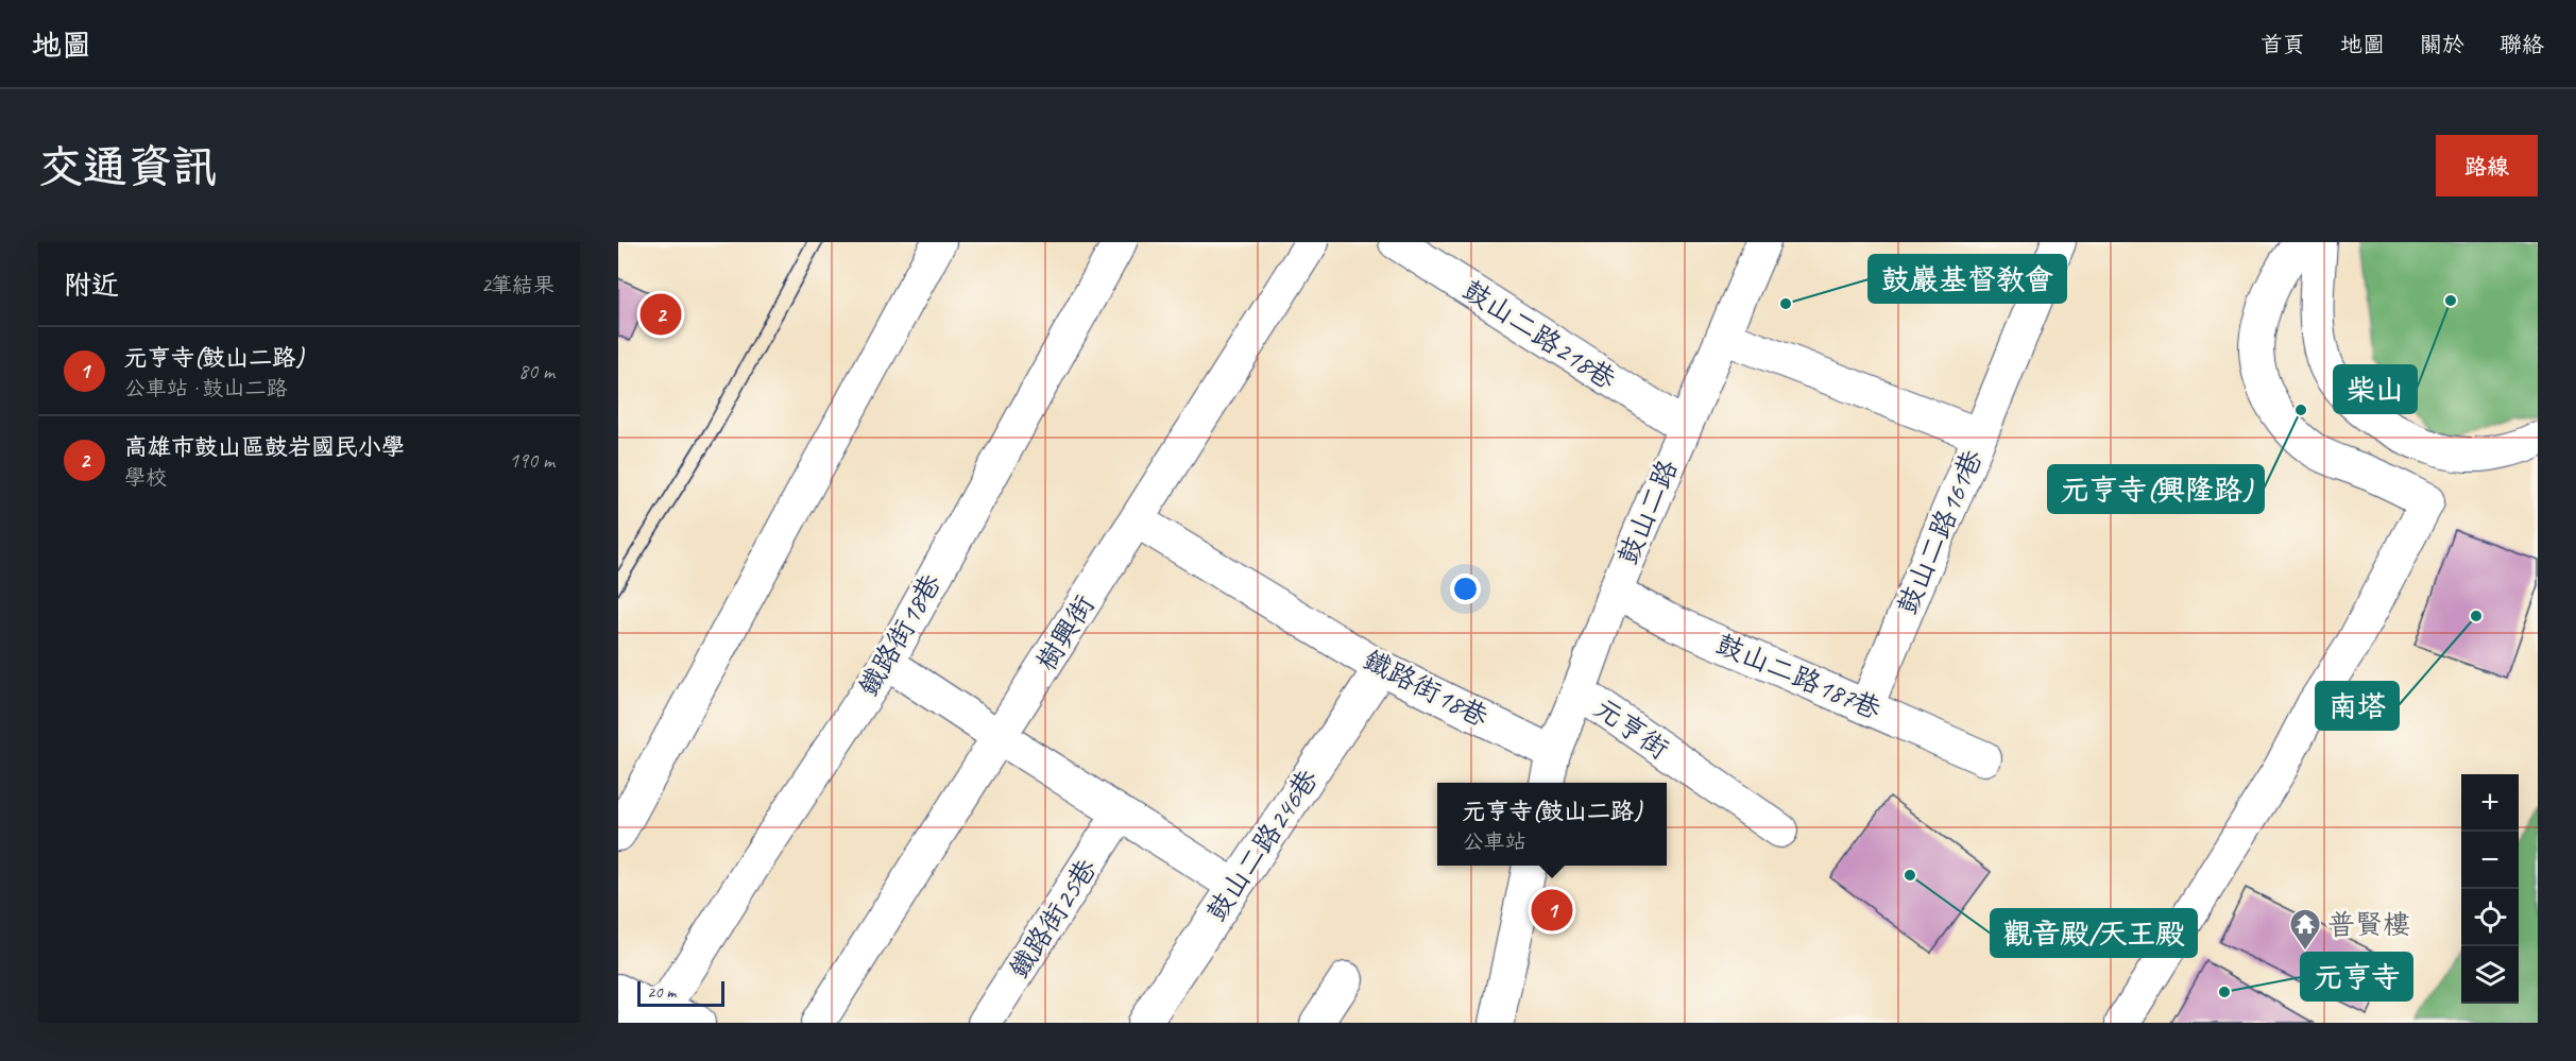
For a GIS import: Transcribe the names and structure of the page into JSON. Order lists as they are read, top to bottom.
{
  "streets": {
    "street": [
      "鼓山二路218巷",
      "鼓山二路",
      "鼓山二路161巷",
      "樹興街",
      "鐵路街18巷",
      "鼓山二路187巷",
      "元亨街",
      "鼓山二路246巷",
      "鐵路街25巷"
    ]
  },
  "crossings": [
    ["鼓山二路218巷", "鼓山二路"],
    ["鼓山二路", "鼓山二路161巷"],
    ["鼓山二路", "鐵路街18巷"],
    ["鼓山二路", "鼓山二路187巷"],
    ["鼓山二路", "元亨街"],
    ["鼓山二路161巷", "鼓山二路187巷"],
    ["樹興街", "鐵路街18巷"],
    ["鐵路街18巷", "鼓山二路246巷"]
  ],
  "places": {
    "other": [
      "柴山",
      "鼓巖基督教會",
      "元亨寺(興隆路)",
      "南塔",
      "觀音殿/天王殿",
      "元亨寺"
    ],
    "temple": ["普賢樓"]
  },
  "scale_bar": "20 m",
  "page": {
    "header": "地圖",
    "nav": [
      "首頁",
      "地圖",
      "關於",
      "聯絡"
    ],
    "buttons": "路線",
    "title": "交通資訊",
    "heading": ["附近", "2筆結果"],
    "pins": ["2", "1"],
    "list": [
      {
        "mark": "1",
        "name": "元亨寺(鼓山二路)",
        "note": "公車站 · 鼓山二路",
        "value": "80 m"
      },
      {
        "mark": "2",
        "name": "高雄市鼓山區鼓岩國民小學",
        "note": "學校",
        "value": "190 m"
      }
    ],
    "map_buttons": ["+", "−"],
    "popup": ["元亨寺(鼓山二路)", "公車站"],
    "scale": "20 m"
  }
}
